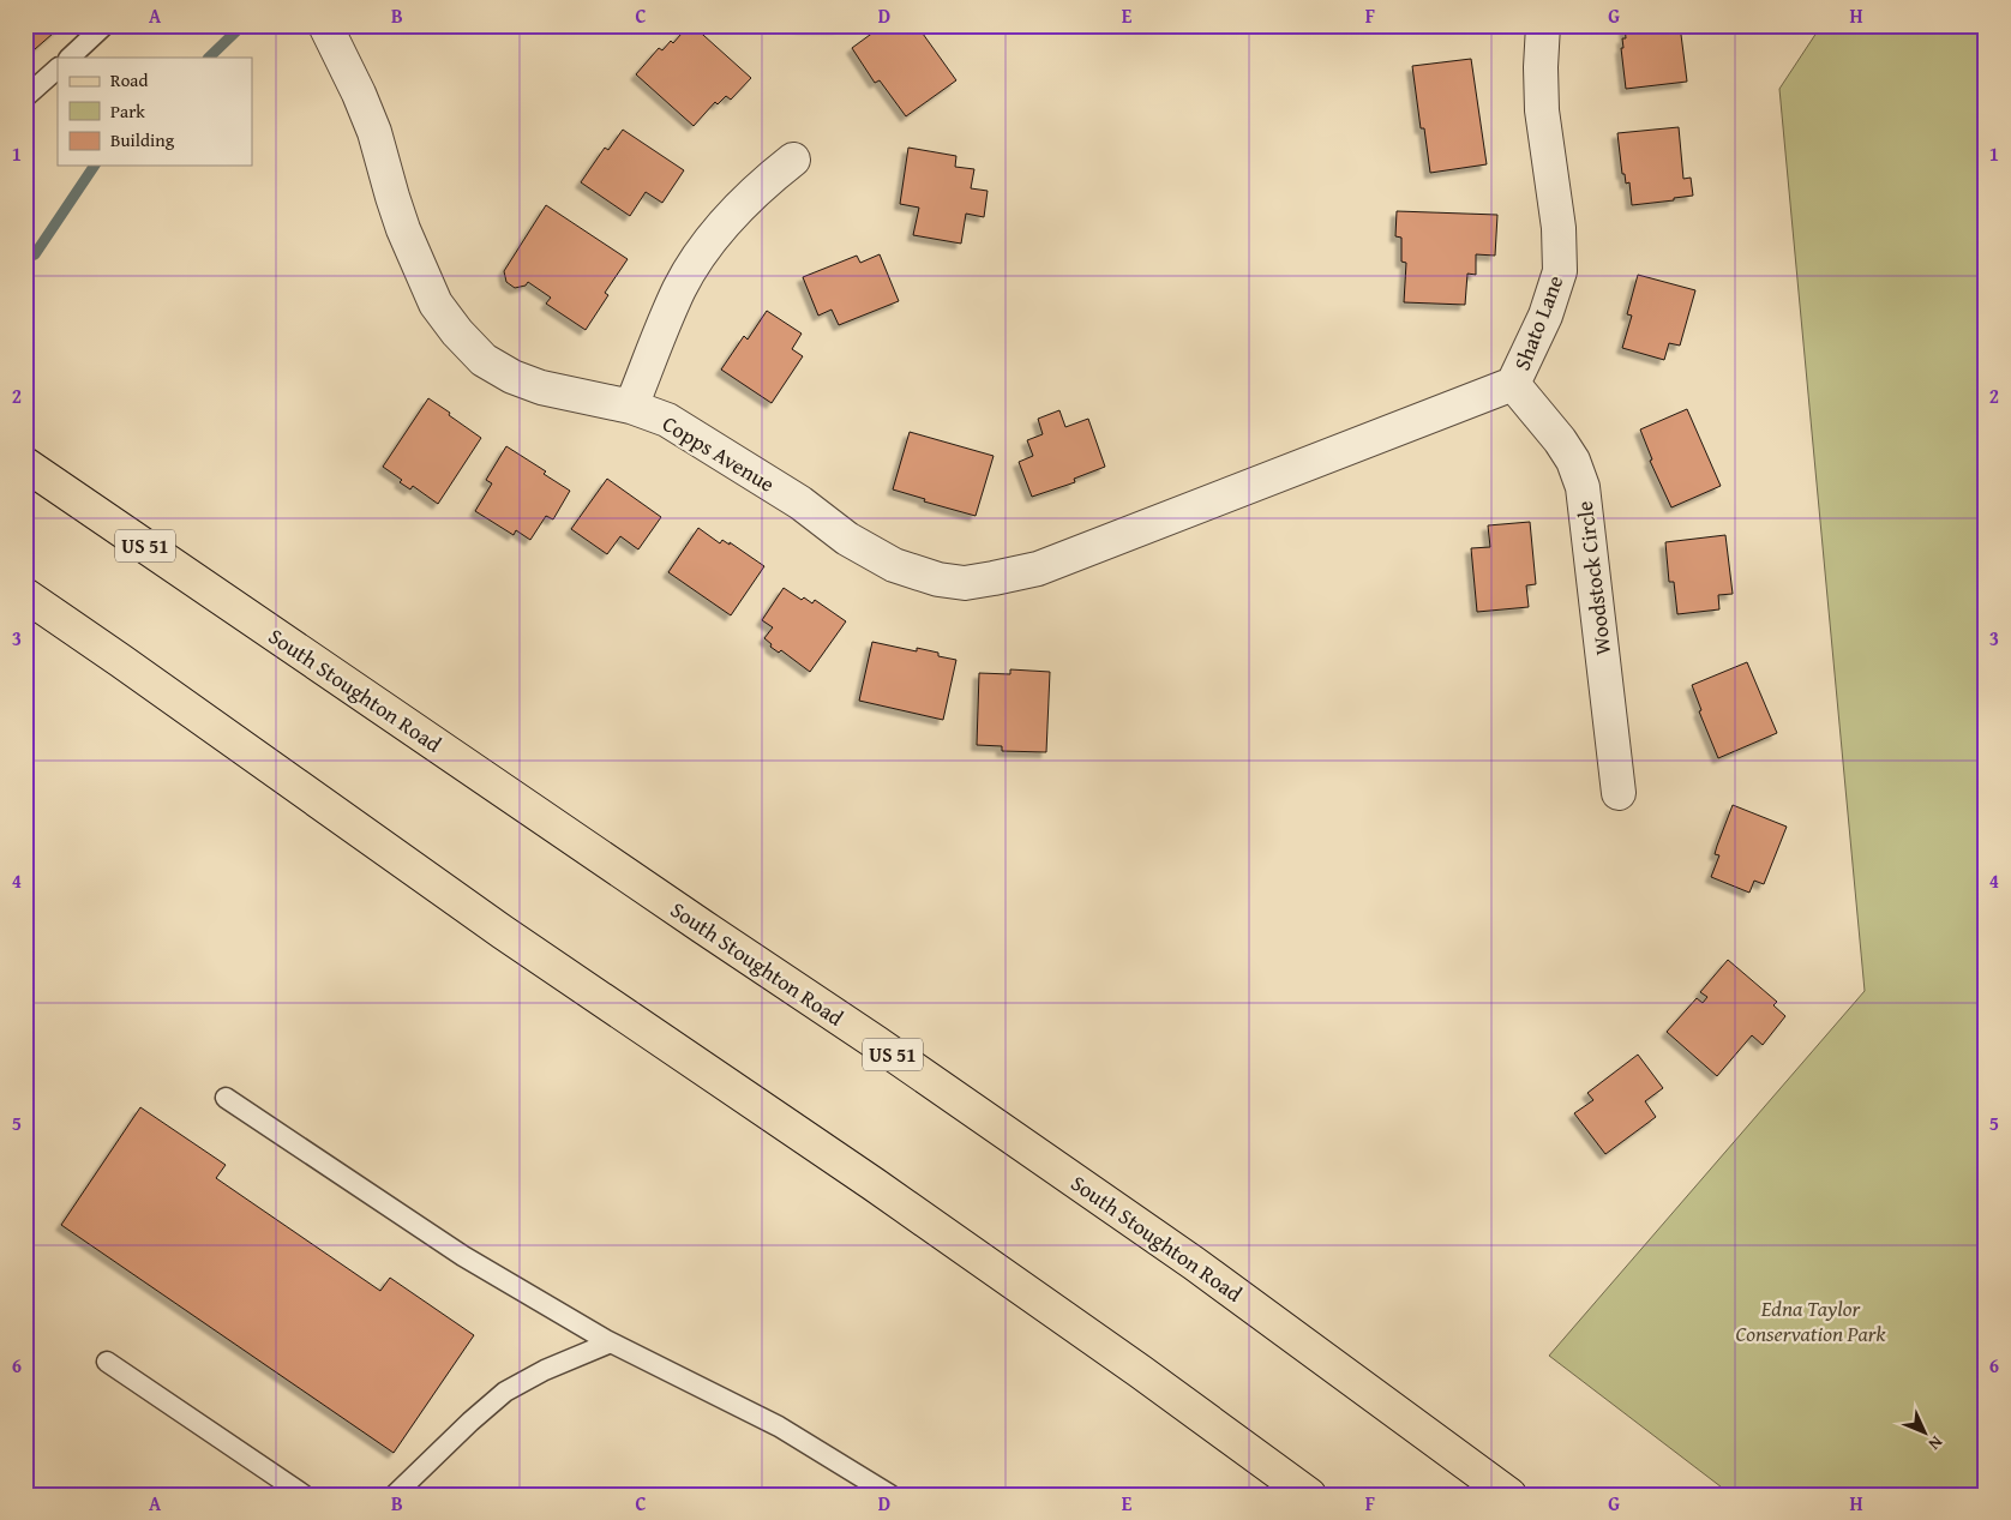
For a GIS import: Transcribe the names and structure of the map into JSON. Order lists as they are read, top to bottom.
{
  "streets": {
    "main road": ["US 51", "South Stoughton Road"],
    "street": ["Shato Lane", "Copps Avenue", "Woodstock Circle"]
  },
  "crossings": [
    ["Shato Lane", "Copps Avenue"],
    ["Shato Lane", "Woodstock Circle"]
  ],
  "parks": ["Edna Taylor Conservation Park"],
  "legend": ["Road", "Park", "Building"],
  "north": "bottom right",
  "grid": {
    "columns": [
      "A",
      "B",
      "C",
      "D",
      "E",
      "F",
      "G",
      "H"
    ],
    "rows": [
      "1",
      "2",
      "3",
      "4",
      "5",
      "6"
    ]
  }
}
